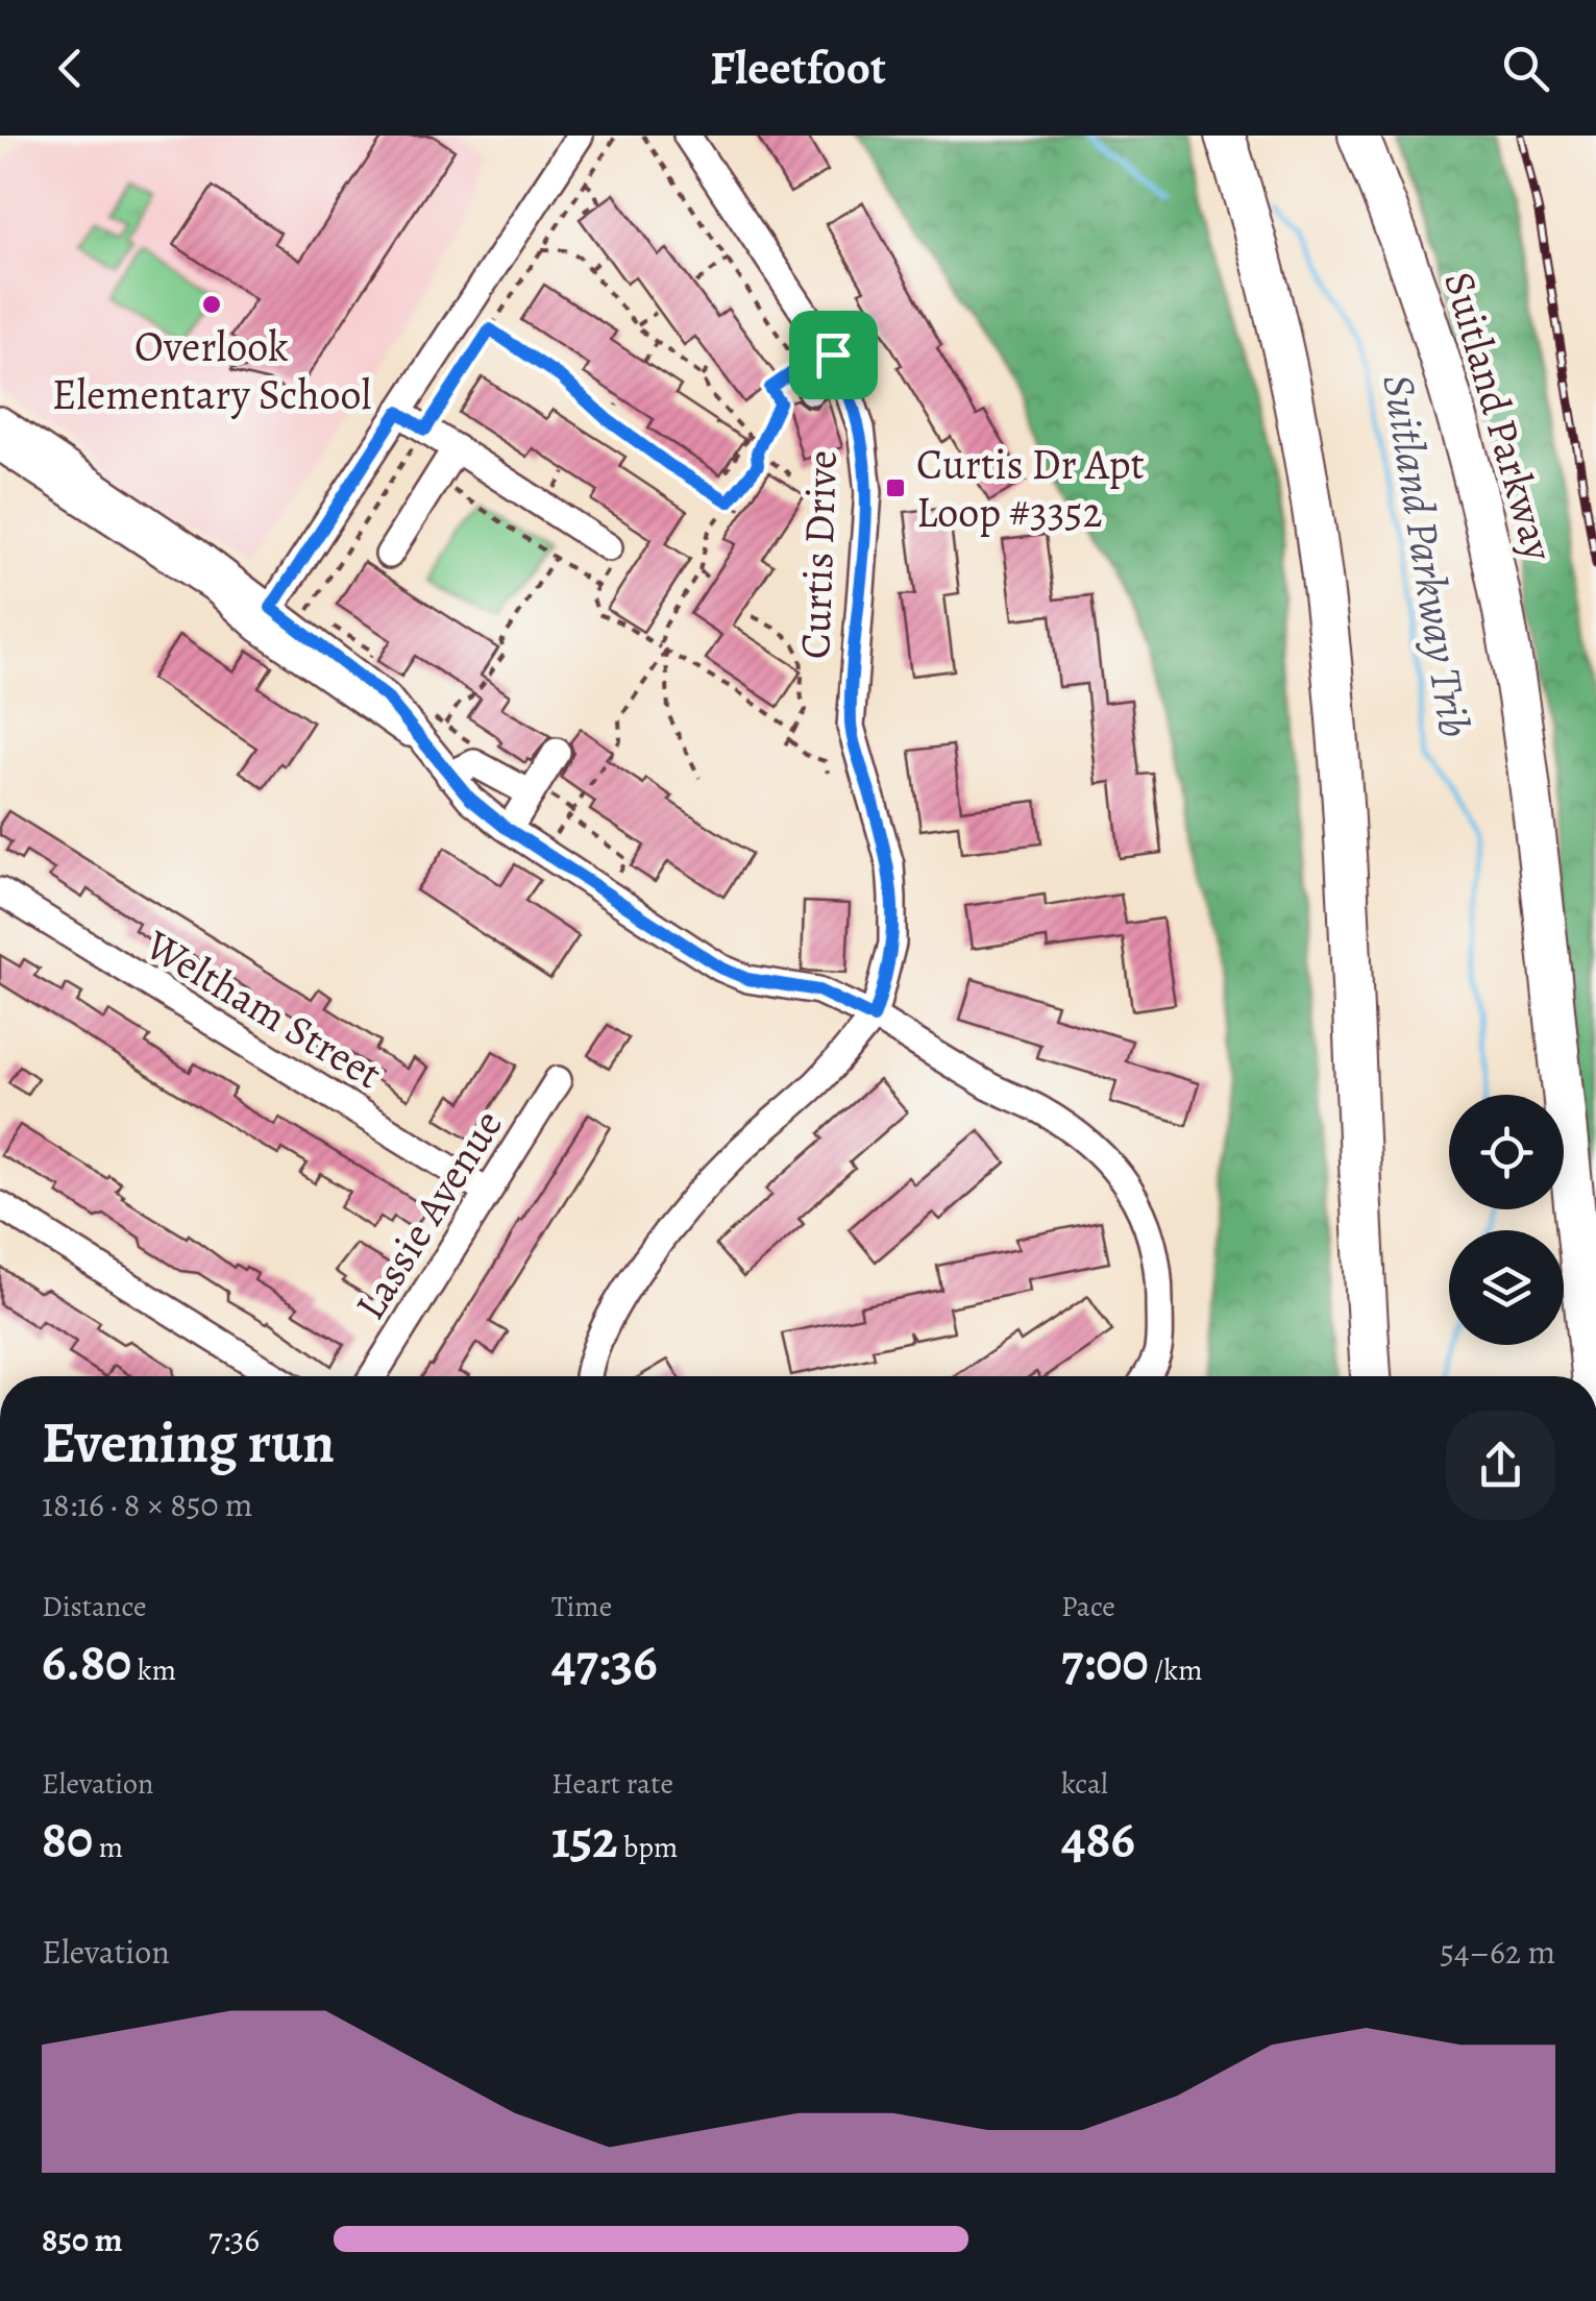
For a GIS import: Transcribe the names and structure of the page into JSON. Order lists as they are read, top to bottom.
{
  "streets": {
    "highway": ["Suitland Parkway"],
    "street": ["Curtis Drive", "Weltham Street", "Lassie Avenue"]
  },
  "crossings": [
    ["Weltham Street", "Lassie Avenue"]
  ],
  "water": ["Suitland Parkway Trib"],
  "places": {
    "other": ["Overlook Elementary School"],
    "transit": ["Curtis Dr Apt Loop #3352"]
  },
  "page": {
    "header": "Fleetfoot",
    "heading": ["Evening run", "18:16 · 8 × 850 m"],
    "stats": [
      ["Distance", "6.80 km"],
      ["Time", "47:36"],
      ["Pace", "7:00 /km"],
      ["Elevation", "80 m"],
      ["Heart rate", "152 bpm"],
      ["kcal", "486"]
    ],
    "chart": ["Elevation", "54–62 m"],
    "list": [
      {
        "name": "850 m",
        "note": "7:36"
      }
    ]
  }
}
